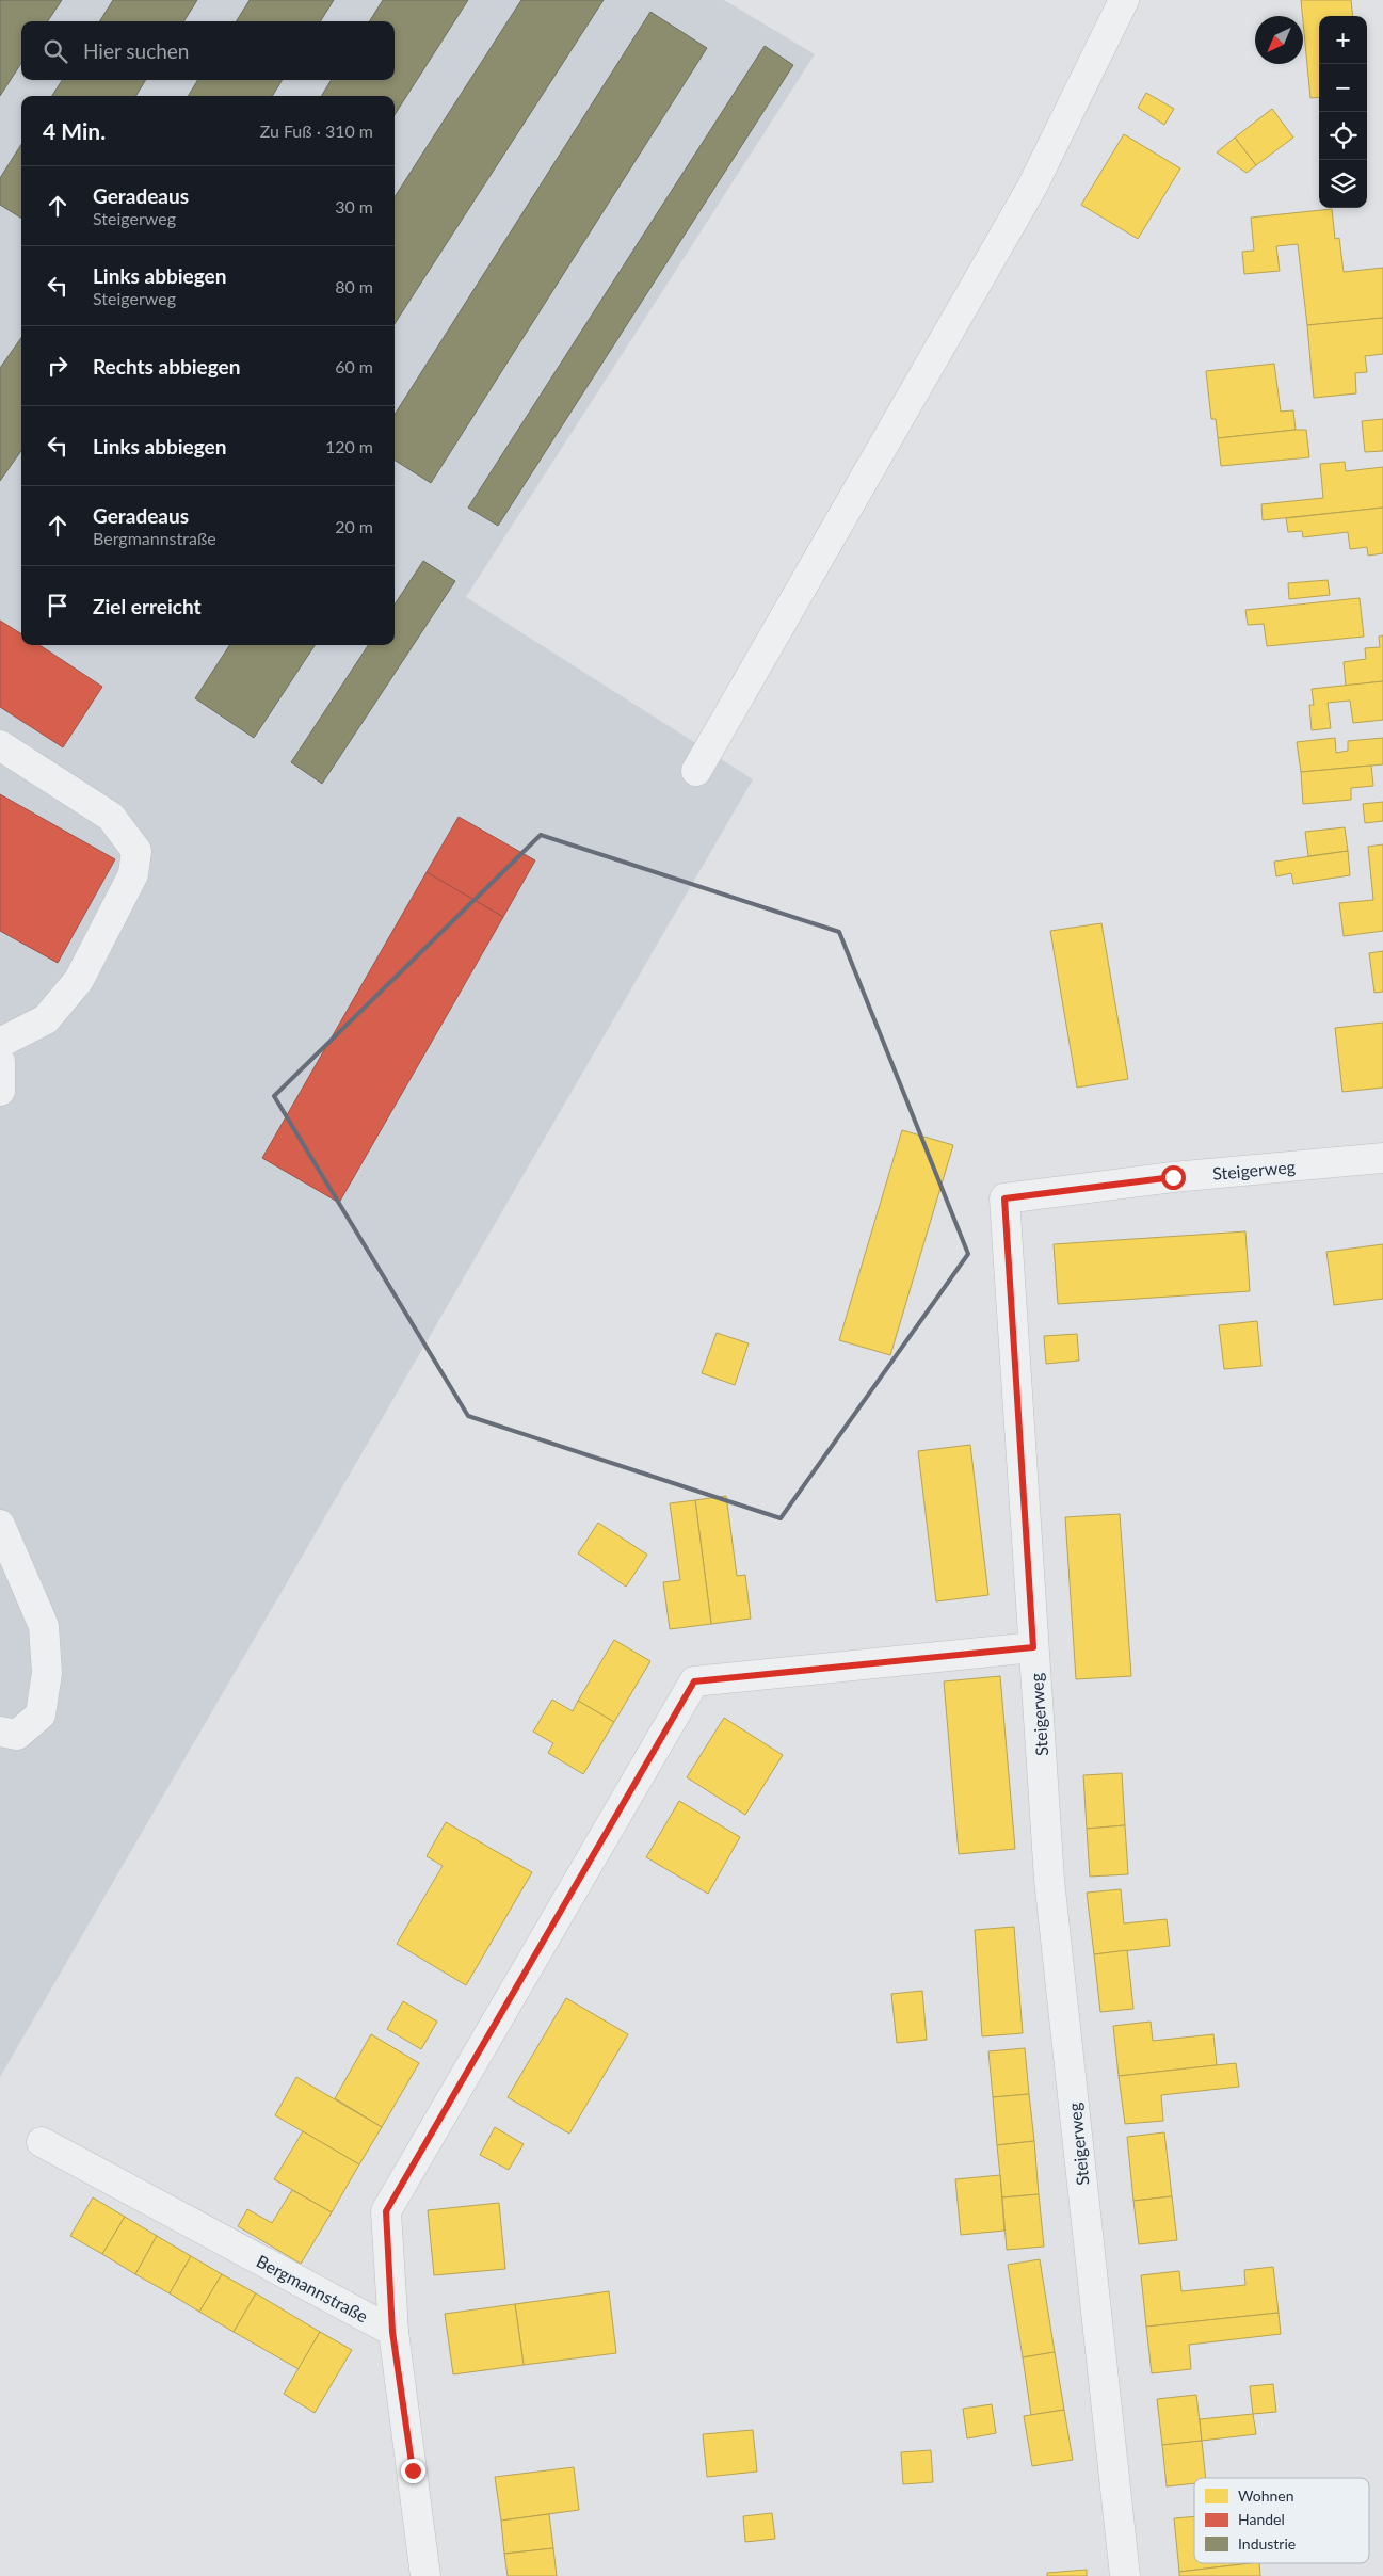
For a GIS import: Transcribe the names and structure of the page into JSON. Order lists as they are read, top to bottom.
{
  "streets": {
    "street": ["Steigerweg", "Bergmannstraße"]
  },
  "legend": ["Wohnen", "Handel", "Industrie"],
  "north": "bottom left",
  "page": {
    "map_buttons": ["+", "−"],
    "search": "Hier suchen",
    "heading": ["4 Min.", "Zu Fuß · 310 m"],
    "list": [
      ["Geradeaus", "Steigerweg", "30 m"],
      ["Links abbiegen", "Steigerweg", "80 m"],
      ["Rechts abbiegen", "60 m"],
      ["Links abbiegen", "120 m"],
      ["Geradeaus", "Bergmannstraße", "20 m"],
      "Ziel erreicht"
    ]
  }
}
